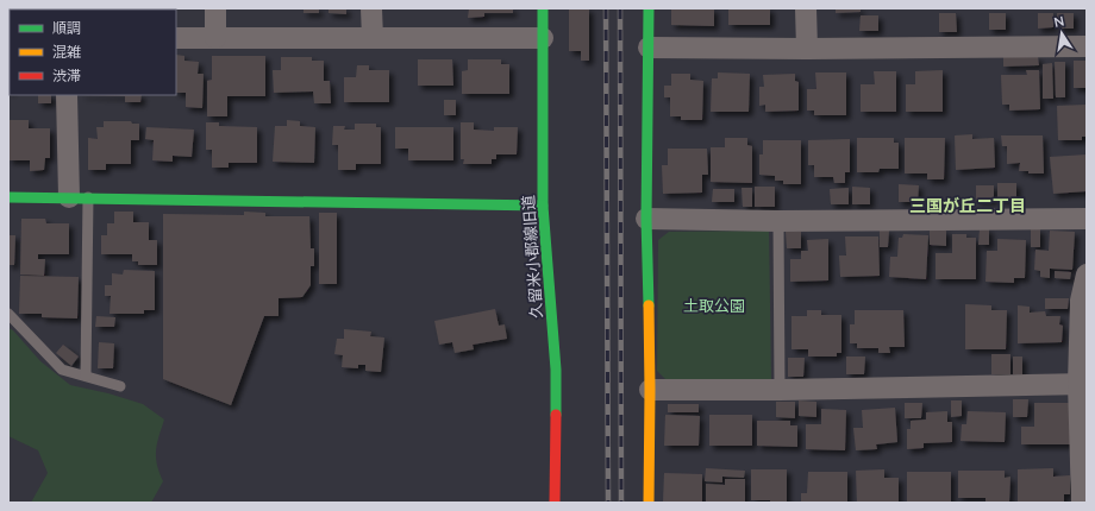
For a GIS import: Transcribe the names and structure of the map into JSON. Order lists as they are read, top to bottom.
{
  "streets": {
    "street": ["久留米小郡線旧道"]
  },
  "districts": ["三国が丘二丁目"],
  "parks": ["土取公園"],
  "legend": ["順調", "混雑", "渋滞"],
  "north": "top"
}
